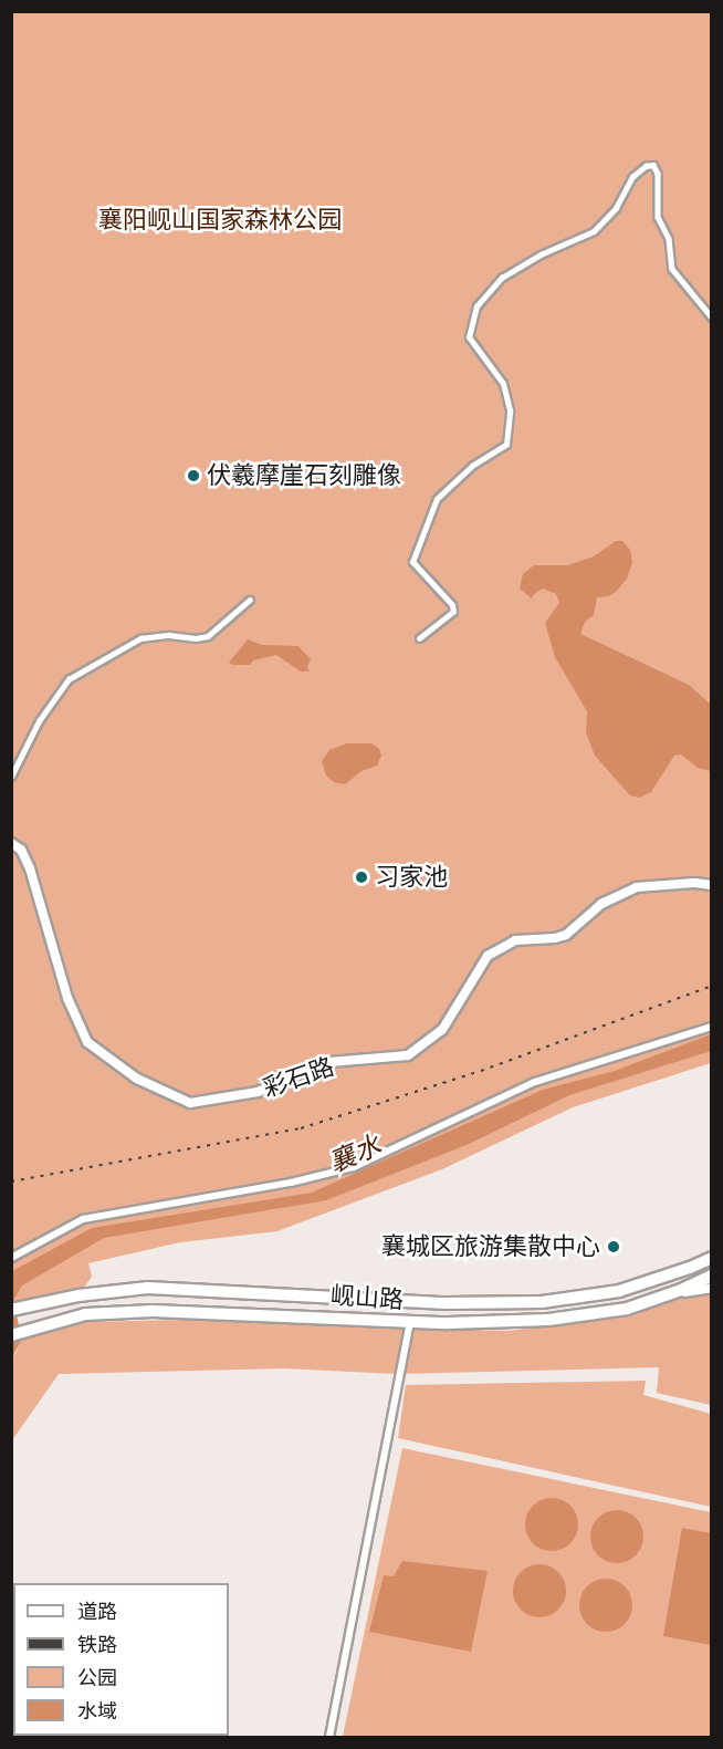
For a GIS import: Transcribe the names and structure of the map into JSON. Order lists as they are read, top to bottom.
{
  "streets": {
    "main road": ["岘山路"],
    "street": ["彩石路"]
  },
  "water": ["襄水"],
  "parks": ["襄阳岘山国家森林公园"],
  "places": ["伏羲摩崖石刻雕像", "习家池", "襄城区旅游集散中心"],
  "legend": [
    "道路",
    "铁路",
    "公园",
    "水域"
  ]
}
